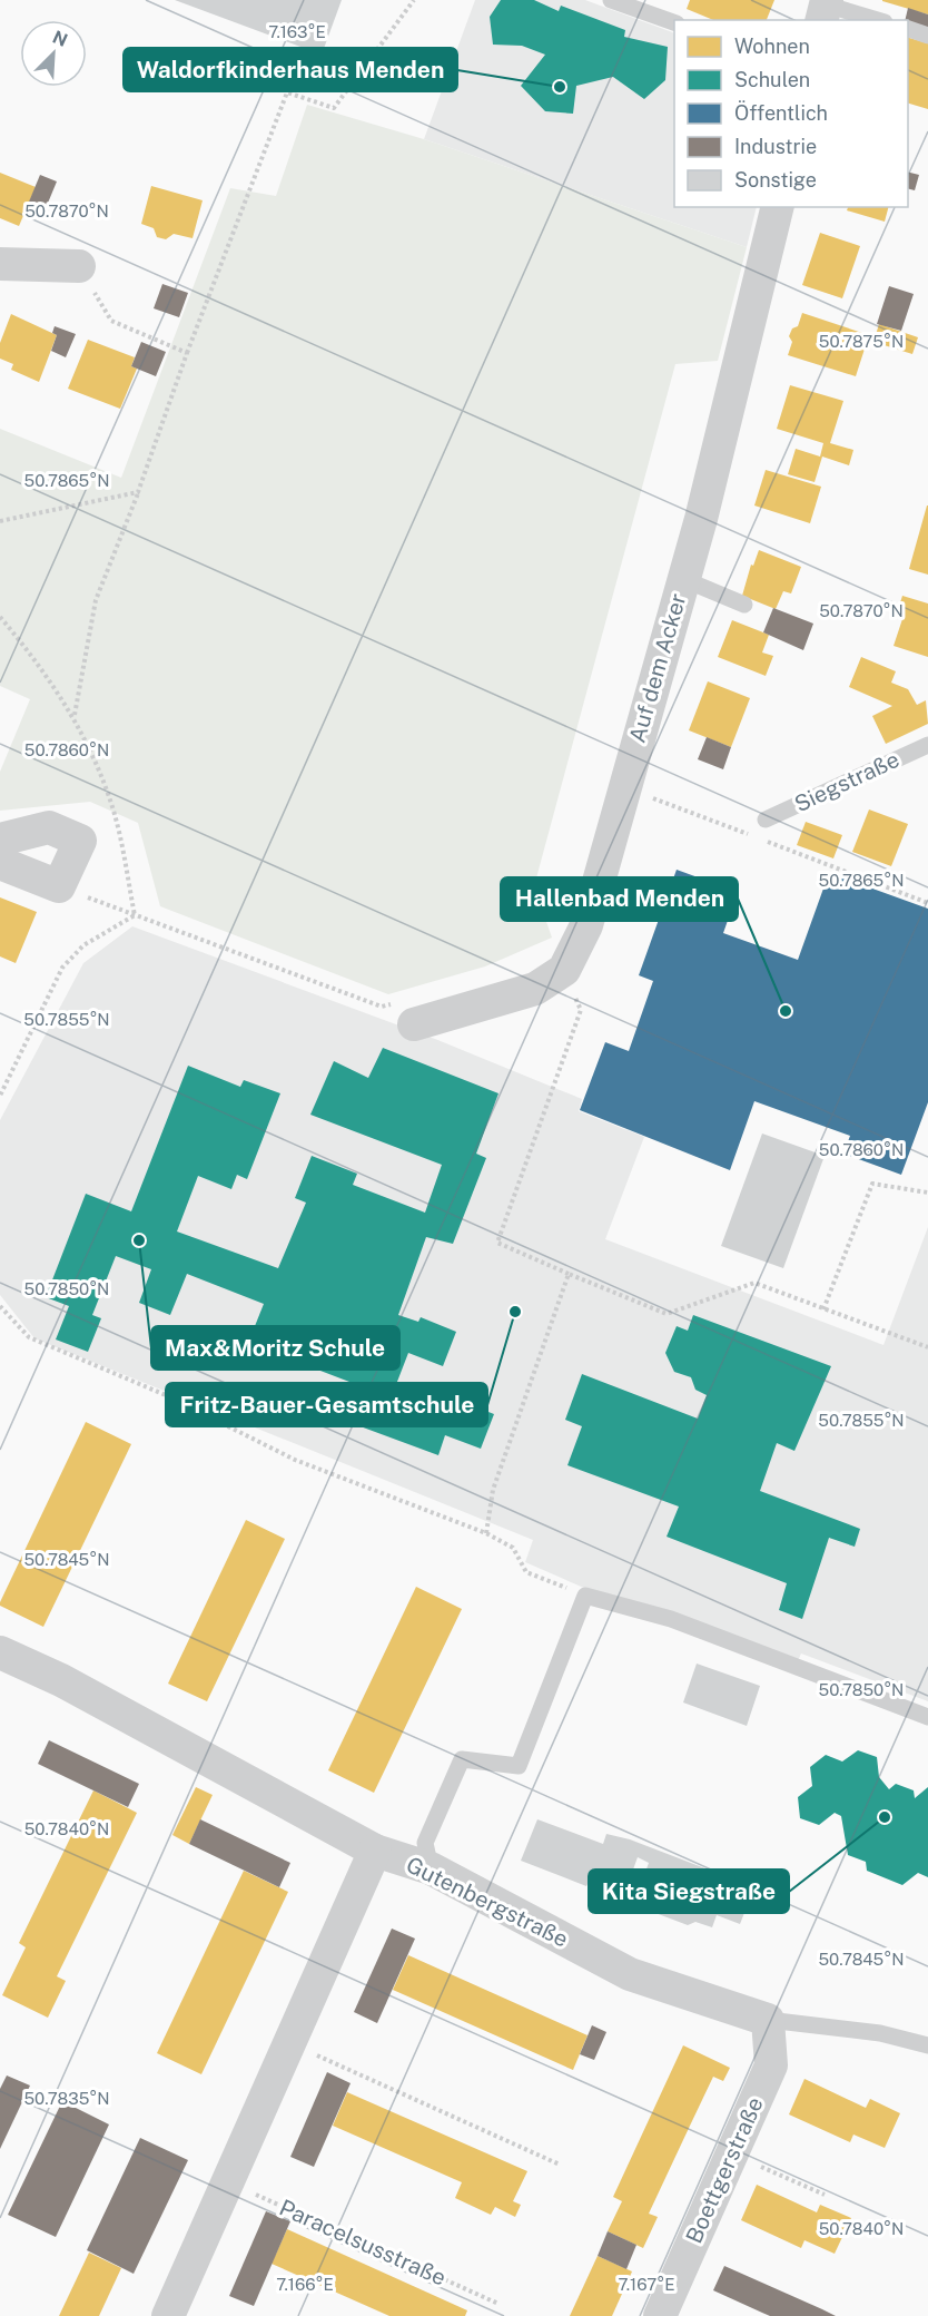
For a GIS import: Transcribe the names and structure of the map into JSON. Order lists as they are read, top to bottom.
{
  "streets": {
    "street": ["Auf dem Acker", "Gutenbergstraße", "Boettgerstraße"],
    "lane": ["Siegstraße"],
    "path": ["Paracelsusstraße"]
  },
  "crossings": [
    ["Gutenbergstraße", "Boettgerstraße"]
  ],
  "places": [
    "Waldorfkinderhaus Menden",
    "Hallenbad Menden",
    "Max&Moritz Schule",
    "Fritz-Bauer-Gesamtschule",
    "Kita Siegstraße"
  ],
  "legend": [
    "Wohnen",
    "Schulen",
    "Öffentlich",
    "Industrie",
    "Sonstige"
  ],
  "north": "top right",
  "coordinates": [
    "7.163°E",
    "50.7870°N",
    "50.7875°N",
    "50.7865°N",
    "50.7860°N",
    "50.7855°N",
    "50.7850°N",
    "50.7845°N",
    "50.7840°N",
    "50.7835°N",
    "7.166°E",
    "7.167°E"
  ]
}
